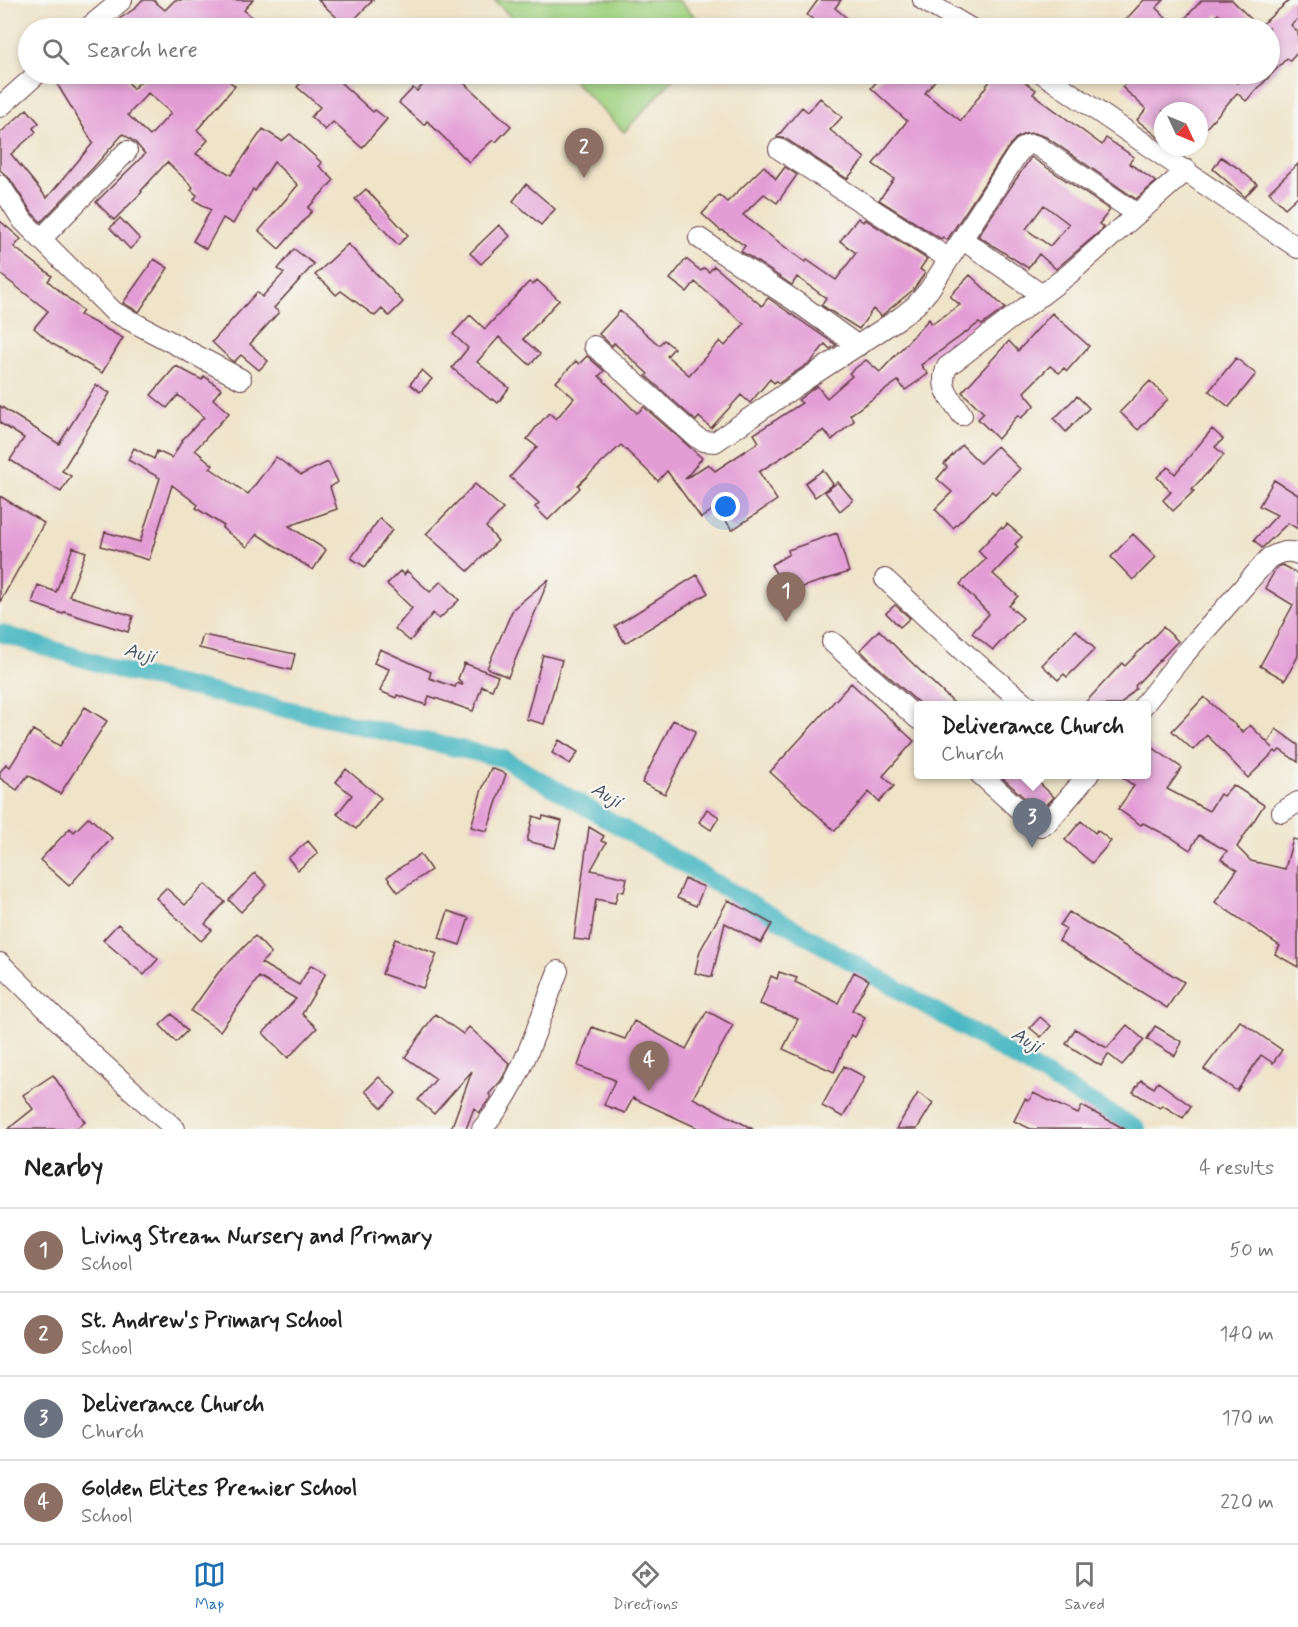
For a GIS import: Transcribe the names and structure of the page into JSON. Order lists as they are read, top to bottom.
{
  "water": ["Auji"],
  "north": "bottom right",
  "page": {
    "search": "Search here",
    "pins": [
      "2",
      "1",
      "3",
      "4"
    ],
    "popup": ["Deliverance Church", "Church"],
    "heading": ["Nearby", "4 results"],
    "list": [
      {
        "mark": "1",
        "name": "Living Stream Nursery and Primary",
        "note": "School",
        "value": "50 m"
      },
      {
        "mark": "2",
        "name": "St. Andrew's Primary School",
        "note": "School",
        "value": "140 m"
      },
      {
        "mark": "3",
        "name": "Deliverance Church",
        "note": "Church",
        "value": "170 m"
      },
      {
        "mark": "4",
        "name": "Golden Elites Premier School",
        "note": "School",
        "value": "220 m"
      }
    ],
    "nav": ["Map", "Directions", "Saved"]
  }
}
